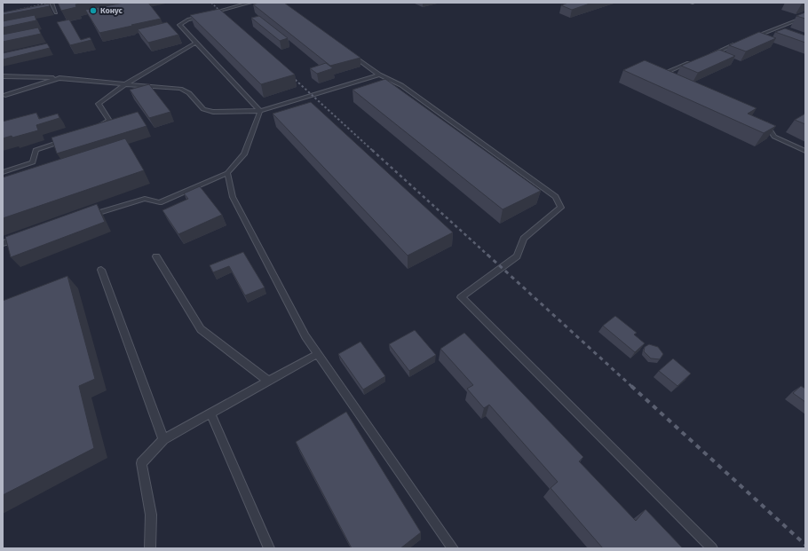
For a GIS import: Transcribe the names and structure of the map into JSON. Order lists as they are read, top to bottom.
{
  "places": ["Конус"]
}
